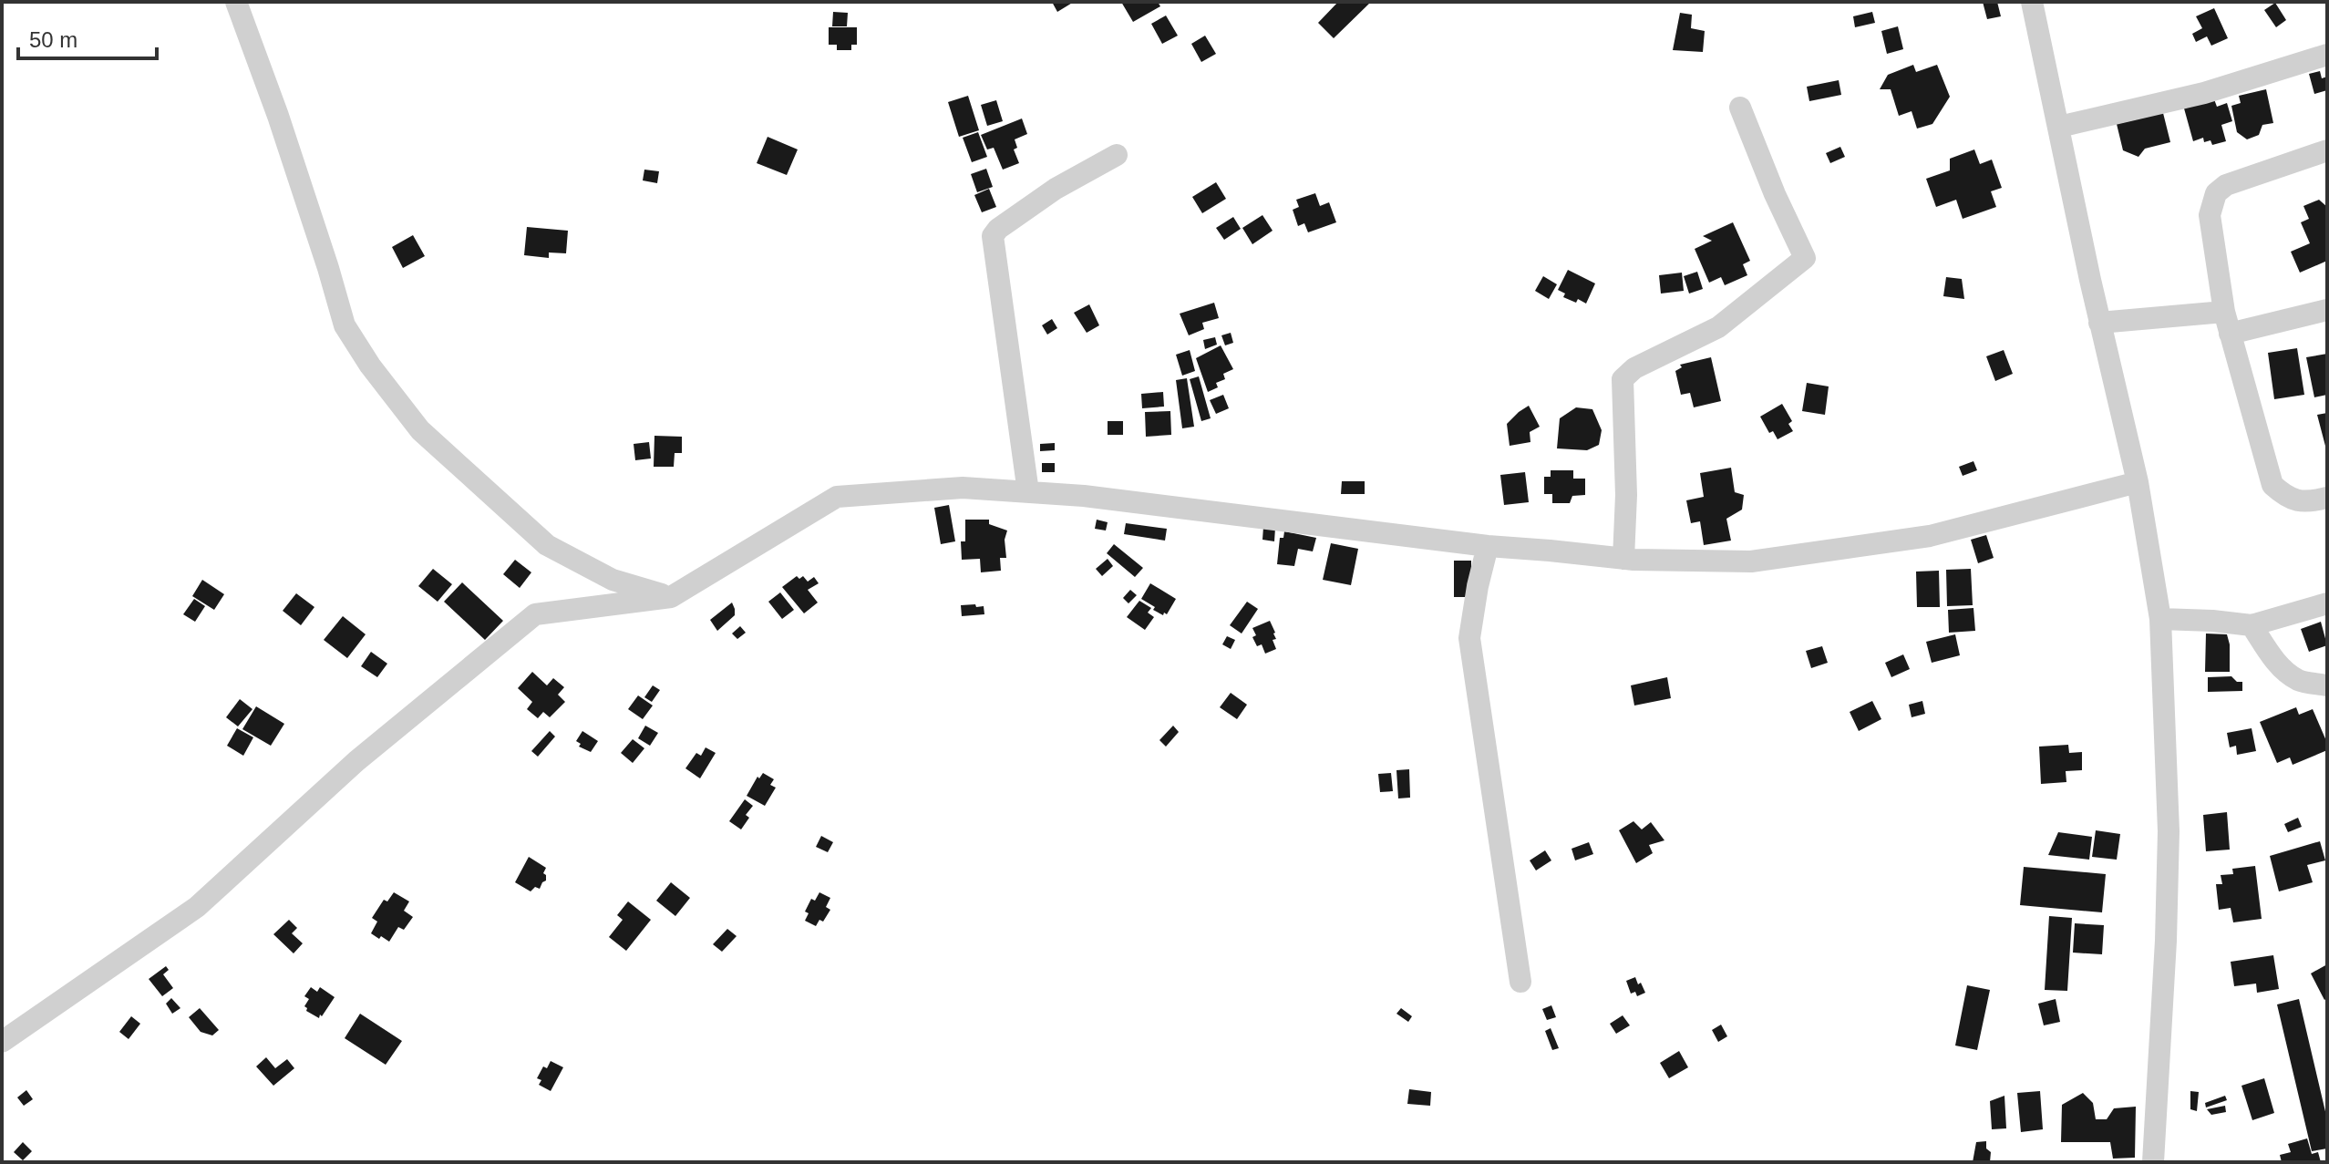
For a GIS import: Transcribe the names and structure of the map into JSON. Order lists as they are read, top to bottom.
{
  "scale_bar": "50 m"
}
